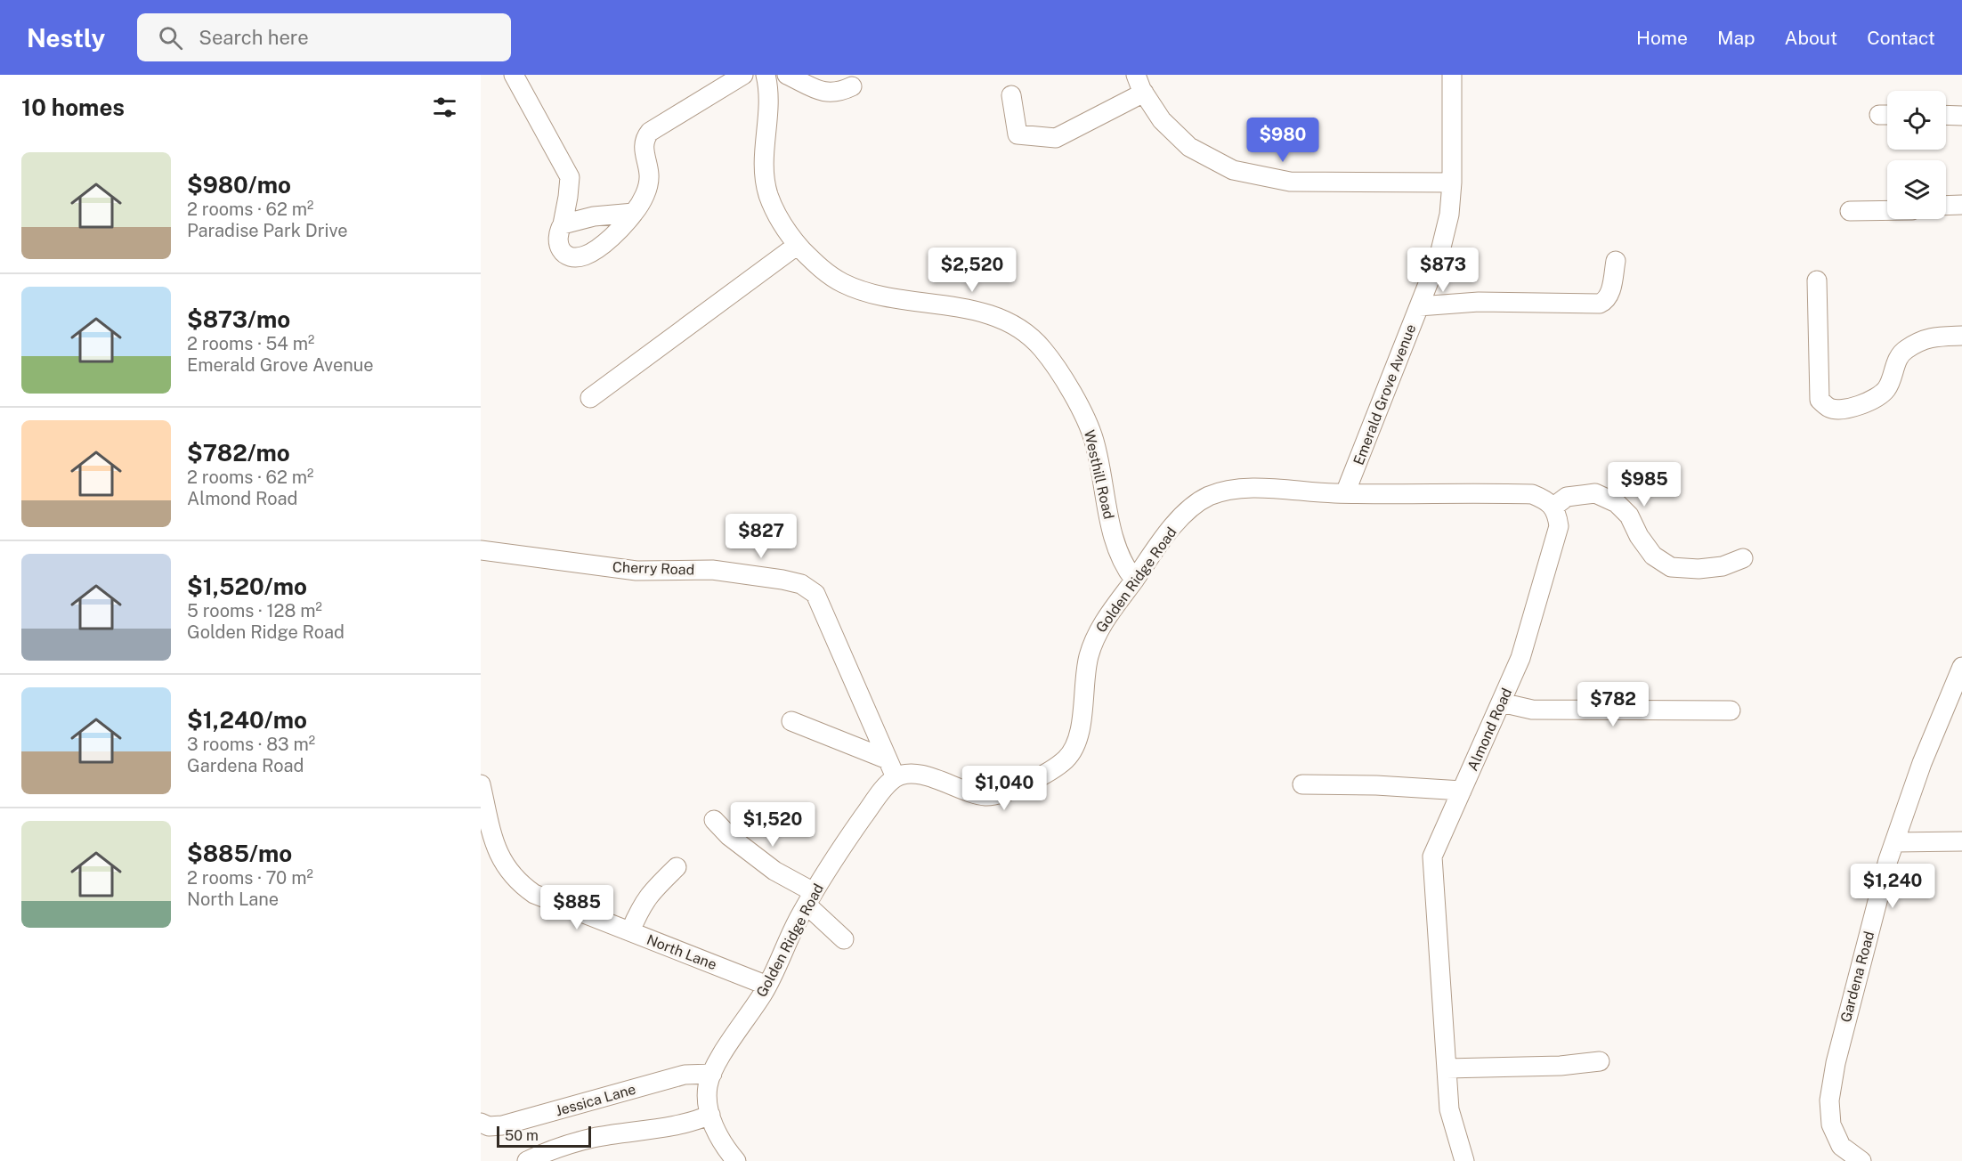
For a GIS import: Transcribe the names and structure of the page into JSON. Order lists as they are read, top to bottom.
{
  "streets": {
    "street": [
      "Emerald Grove Avenue",
      "Westhill Road",
      "Cherry Road",
      "Golden Ridge Road",
      "Almond Road",
      "North Lane",
      "Gardena Road",
      "Jessica Lane"
    ]
  },
  "crossings": [
    ["Emerald Grove Avenue", "Golden Ridge Road"],
    ["Westhill Road", "Golden Ridge Road"],
    ["Cherry Road", "Golden Ridge Road"],
    ["Golden Ridge Road", "North Lane"],
    ["Golden Ridge Road", "Jessica Lane"]
  ],
  "scale_bar": "50 m",
  "page": {
    "header": "Nestly",
    "search": "Search here",
    "nav": [
      "Home",
      "Map",
      "About",
      "Contact"
    ],
    "heading": "10 homes",
    "price": [
      "$980",
      "$2,520",
      "$873",
      "$985",
      "$827",
      "$782",
      "$1,040",
      "$1,520",
      "$1,240",
      "$885"
    ],
    "list": [
      {
        "name": "$980/mo",
        "note": "2 rooms · 62 m² · Paradise Park Drive"
      },
      {
        "name": "$873/mo",
        "note": "2 rooms · 54 m² · Emerald Grove Avenue"
      },
      {
        "name": "$782/mo",
        "note": "2 rooms · 62 m² · Almond Road"
      },
      {
        "name": "$1,520/mo",
        "note": "5 rooms · 128 m² · Golden Ridge Road"
      },
      {
        "name": "$1,240/mo",
        "note": "3 rooms · 83 m² · Gardena Road"
      },
      {
        "name": "$885/mo",
        "note": "2 rooms · 70 m² · North Lane"
      }
    ],
    "scale": "50 m"
  }
}
